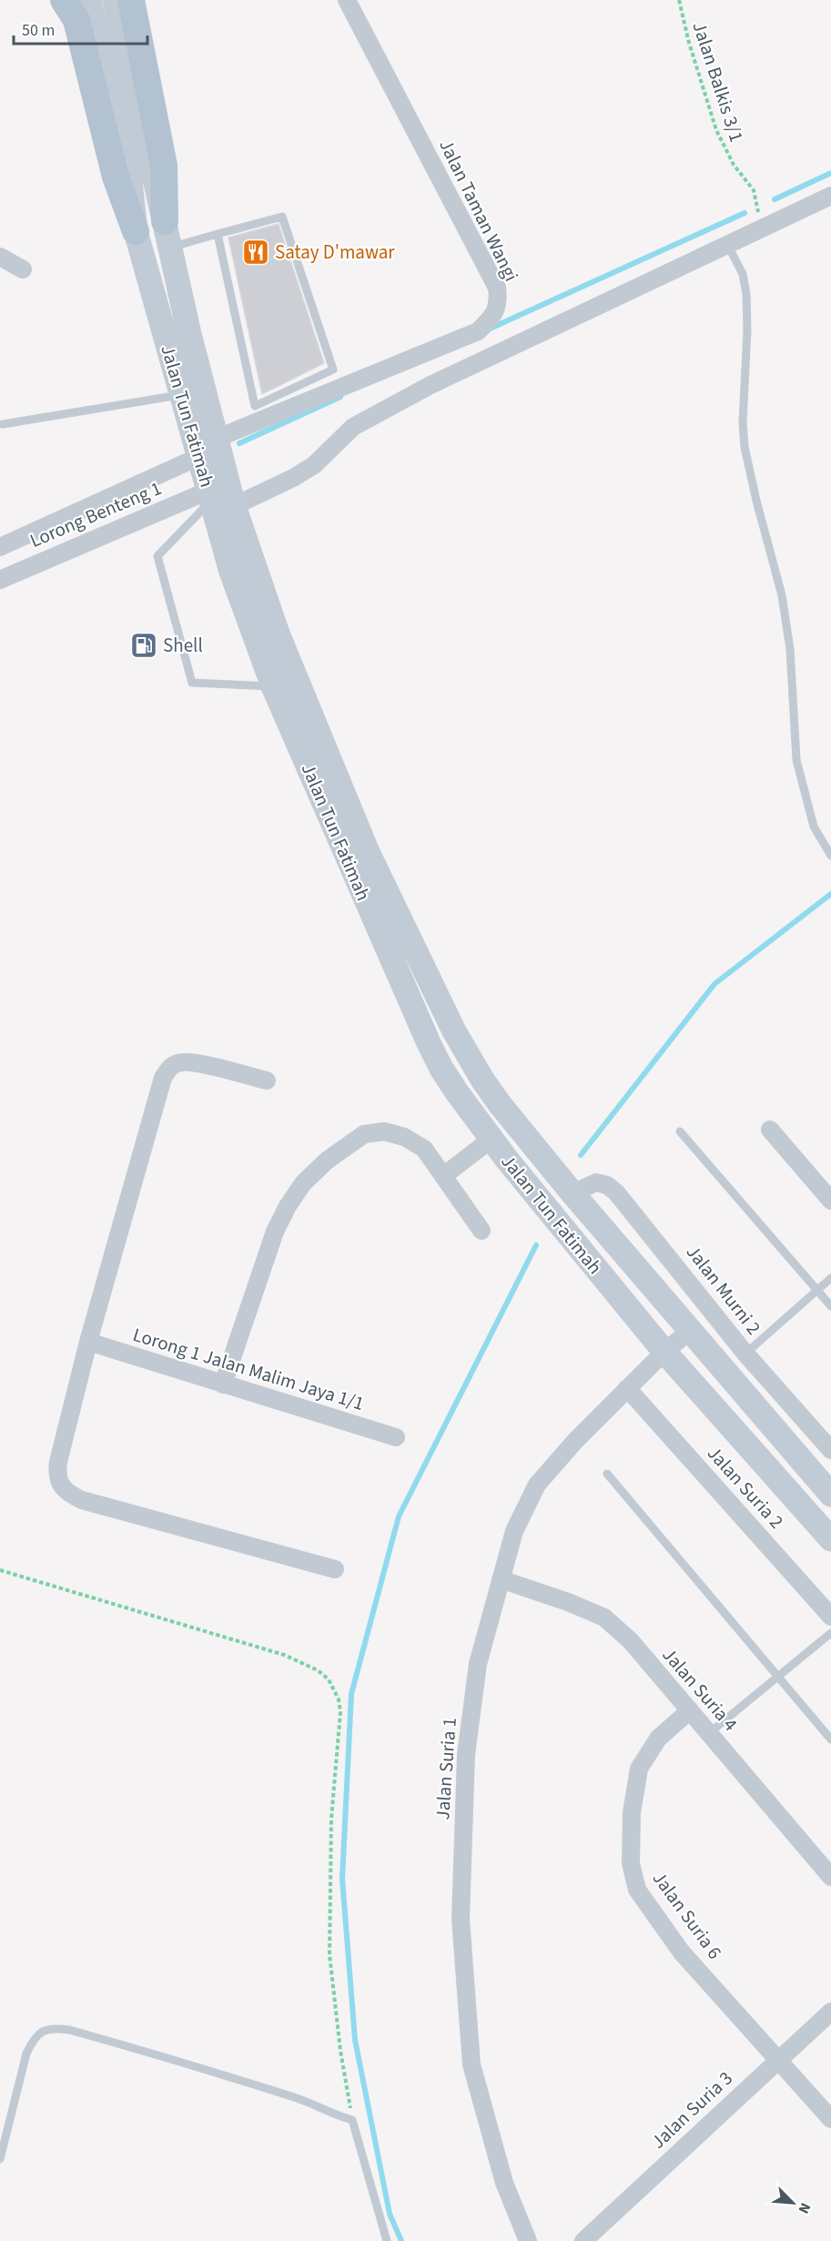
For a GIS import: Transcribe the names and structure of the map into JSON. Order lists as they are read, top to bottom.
{
  "streets": {
    "main road": ["Jalan Tun Fatimah"],
    "street": [
      "Jalan Taman Wangi",
      "Lorong Benteng 1",
      "Jalan Murni 2",
      "Lorong 1 Jalan Malim Jaya 1/1",
      "Jalan Suria 2",
      "Jalan Suria 4",
      "Jalan Suria 1",
      "Jalan Suria 6",
      "Jalan Suria 3"
    ],
    "path": ["Jalan Balkis 3/1"]
  },
  "crossings": [
    ["Jalan Balkis 3/1", "Lorong Benteng 1"],
    ["Jalan Taman Wangi", "Jalan Tun Fatimah"],
    ["Jalan Tun Fatimah", "Lorong Benteng 1"],
    ["Jalan Tun Fatimah", "Jalan Murni 2"],
    ["Jalan Tun Fatimah", "Jalan Suria 1"],
    ["Jalan Suria 2", "Jalan Suria 1"],
    ["Jalan Suria 4", "Jalan Suria 1"],
    ["Jalan Suria 4", "Jalan Suria 6"],
    ["Jalan Suria 6", "Jalan Suria 3"]
  ],
  "places": {
    "restaurant": ["Satay D'mawar"],
    "fuel station": ["Shell"]
  },
  "scale_bar": "50 m",
  "north": "bottom right"
}
